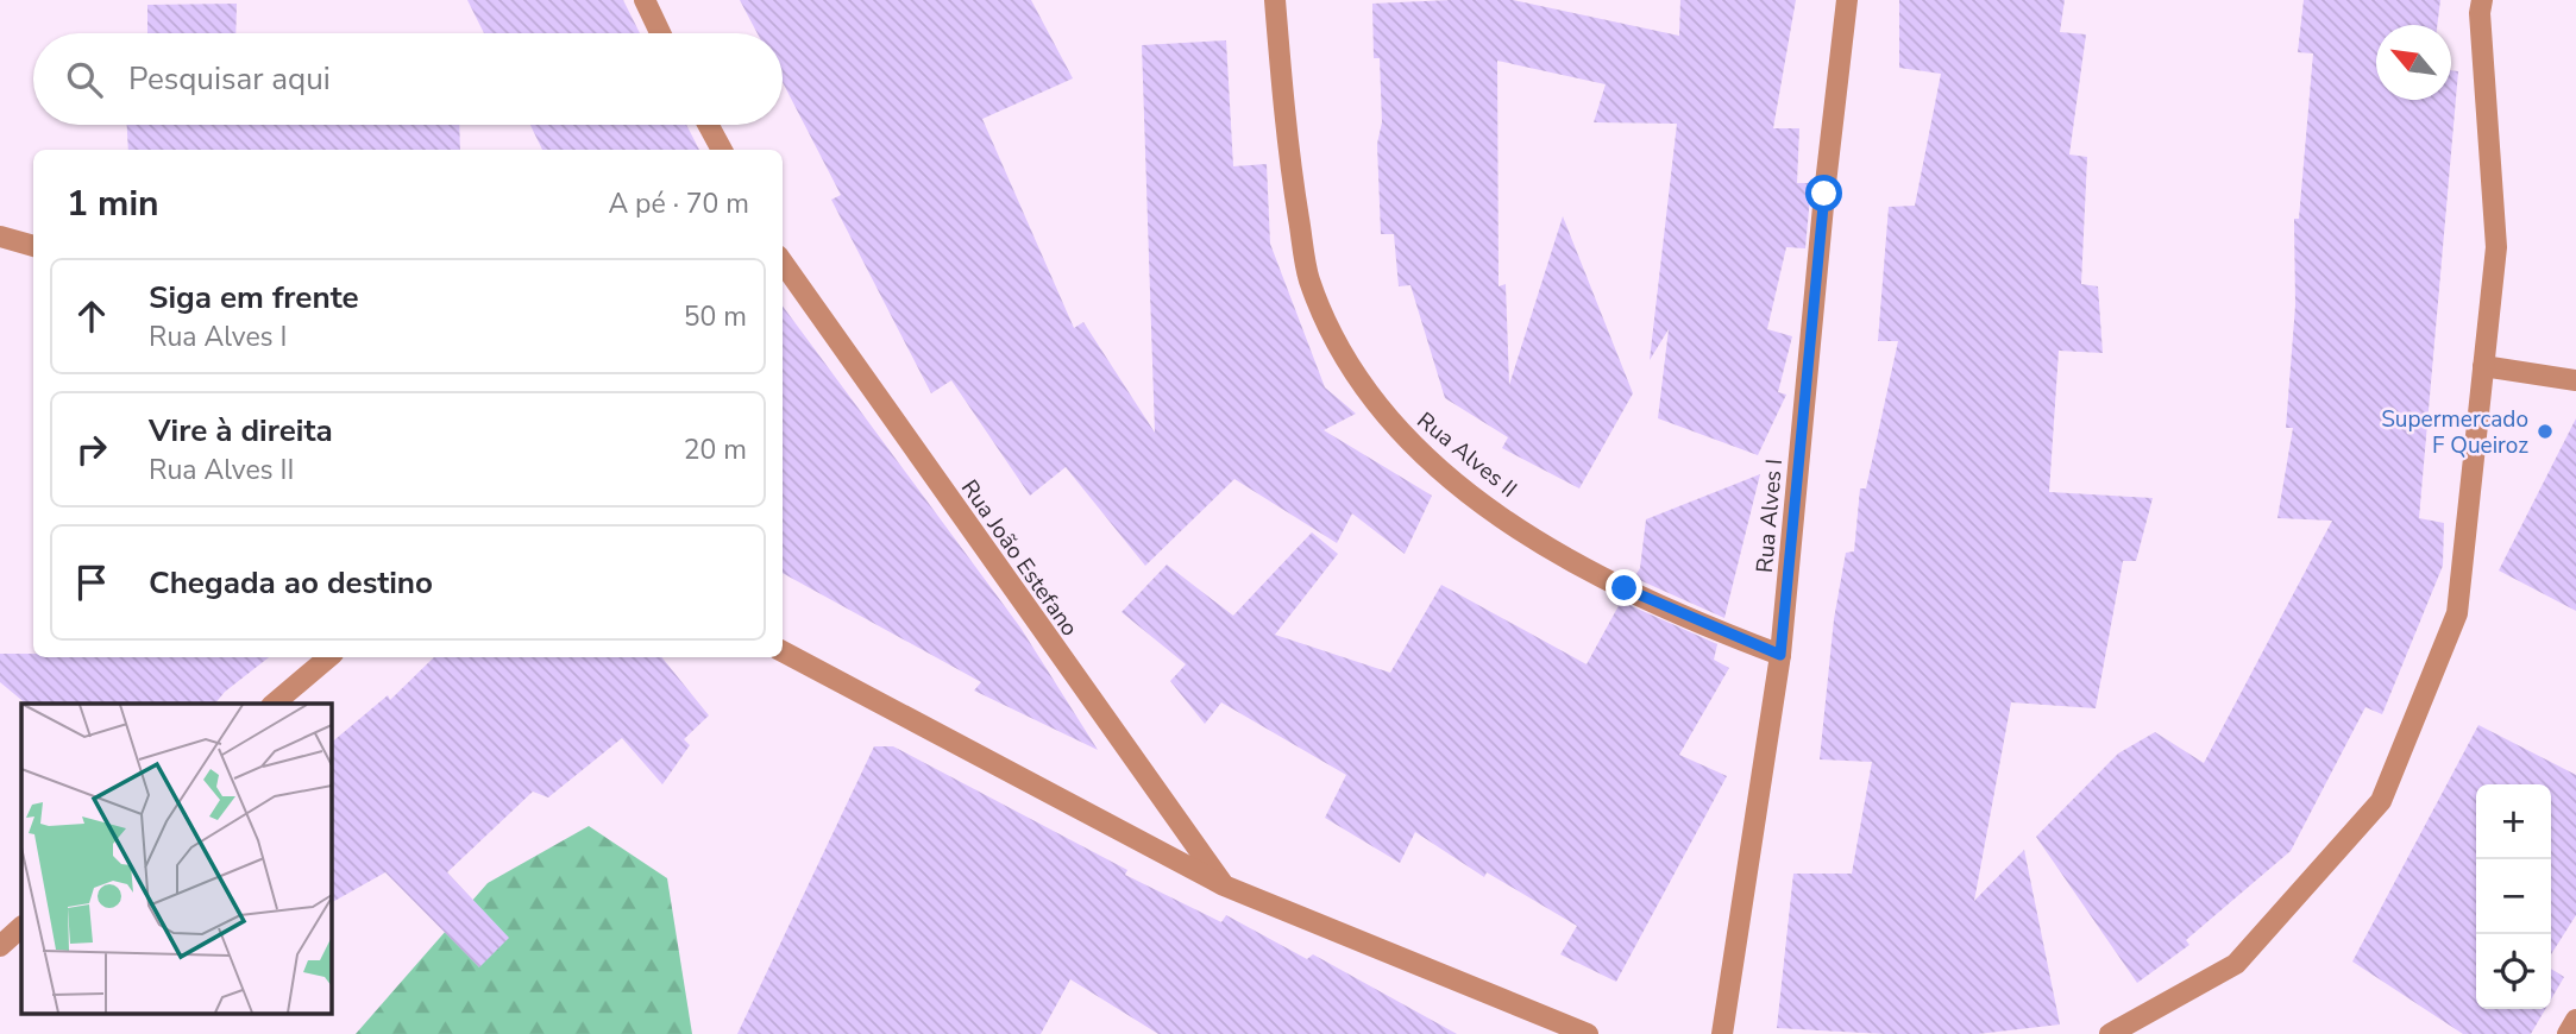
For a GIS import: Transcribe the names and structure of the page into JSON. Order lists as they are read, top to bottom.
{
  "streets": {
    "street": ["Rua Alves II", "Rua Alves I", "Rua João Estefano"]
  },
  "crossings": [
    ["Rua Alves II", "Rua Alves I"]
  ],
  "places": ["Supermercado F Queiroz"],
  "north": "top left",
  "page": {
    "search": "Pesquisar aqui",
    "heading": ["1 min", "A pé · 70 m"],
    "list": [
      ["Siga em frente", "Rua Alves I", "50 m"],
      ["Vire à direita", "Rua Alves II", "20 m"],
      "Chegada ao destino"
    ],
    "map_buttons": ["+", "−"]
  }
}
